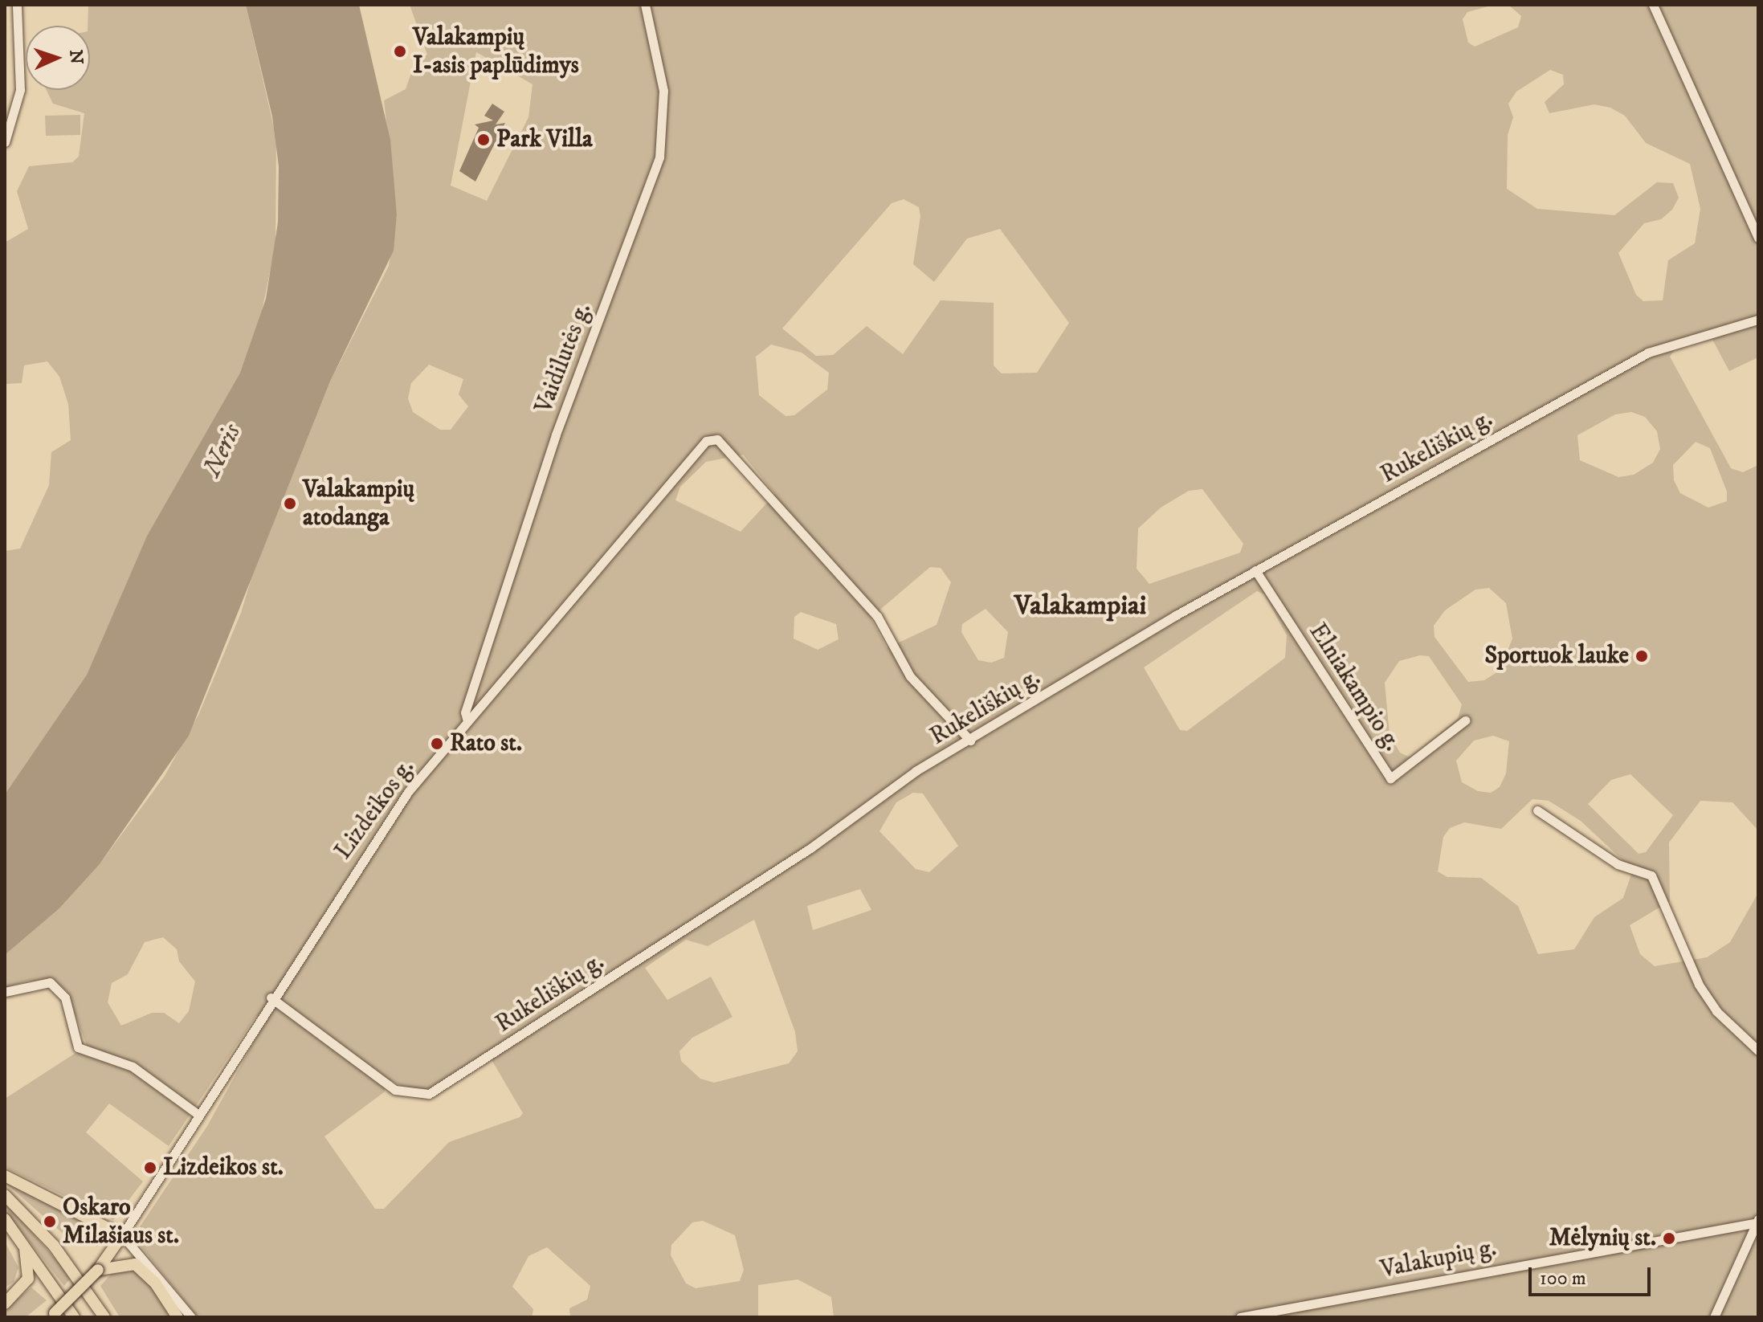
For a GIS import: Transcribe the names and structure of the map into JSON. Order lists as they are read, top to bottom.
{
  "streets": {
    "street": [
      "Vaidilutės g.",
      "Rukeliškių g.",
      "Elniakampio g.",
      "Lizdeikos g.",
      "Valakupių g."
    ]
  },
  "crossings": [
    ["Vaidilutės g.", "Lizdeikos g."],
    ["Rukeliškių g.", "Elniakampio g."],
    ["Rukeliškių g.", "Lizdeikos g."]
  ],
  "districts": ["Valakampiai"],
  "water": ["Neris"],
  "places": [
    "Valakampių I-asis paplūdimys",
    "Park Villa",
    "Valakampių atodanga",
    "Sportuok lauke",
    "Rato st.",
    "Lizdeikos st.",
    "Oskaro Milašiaus st.",
    "Mėlynių st."
  ],
  "scale_bar": "100 m",
  "north": "right"
}
